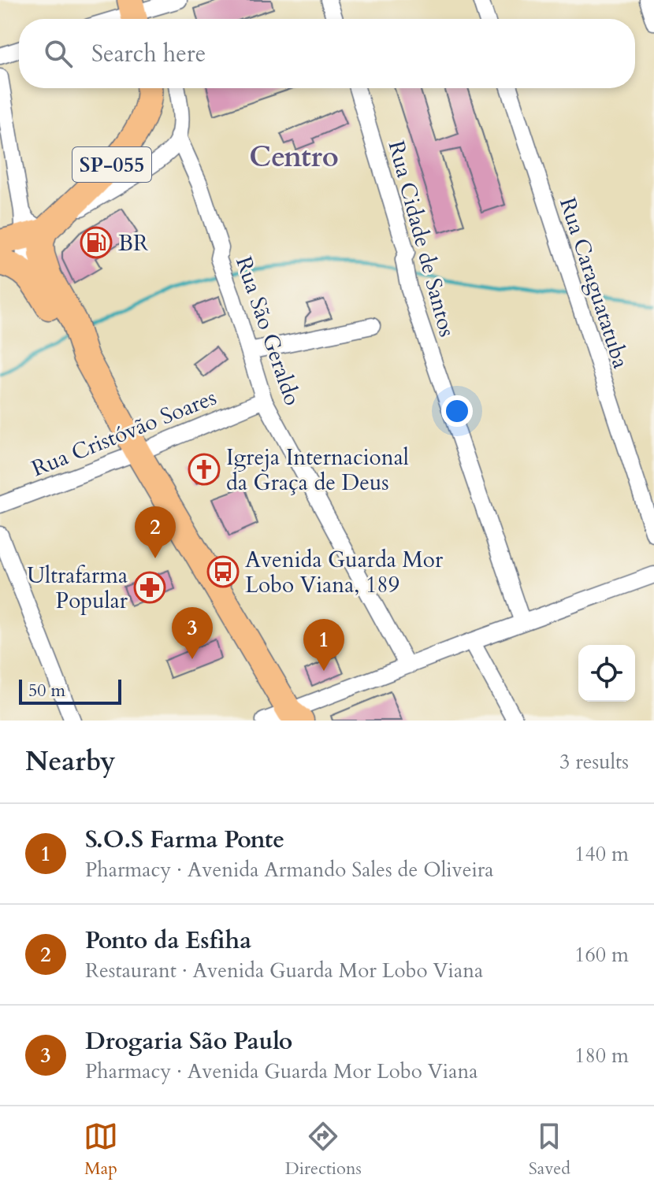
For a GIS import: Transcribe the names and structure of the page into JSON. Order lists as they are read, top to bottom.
{
  "streets": {
    "main road": ["SP-055"],
    "street": [
      "Rua Cidade de Santos",
      "Rua Caraguatatuba",
      "Rua São Geraldo",
      "Rua Cristóvão Soares"
    ]
  },
  "crossings": [
    ["Rua São Geraldo", "Rua Cristóvão Soares"]
  ],
  "districts": ["Centro"],
  "places": {
    "fuel station": ["BR"],
    "church": ["Igreja Internacional da Graça de Deus"],
    "bus stop": ["Avenida Guarda Mor Lobo Viana, 189"],
    "pharmacy": ["Ultrafarma Popular"]
  },
  "scale_bar": "50 m",
  "page": {
    "search": "Search here",
    "pins": ["2", "3", "1"],
    "scale": "50 m",
    "heading": ["Nearby", "3 results"],
    "list": [
      {
        "mark": "1",
        "name": "S.O.S Farma Ponte",
        "note": "Pharmacy · Avenida Armando Sales de Oliveira",
        "value": "140 m"
      },
      {
        "mark": "2",
        "name": "Ponto da Esfiha",
        "note": "Restaurant · Avenida Guarda Mor Lobo Viana",
        "value": "160 m"
      },
      {
        "mark": "3",
        "name": "Drogaria São Paulo",
        "note": "Pharmacy · Avenida Guarda Mor Lobo Viana",
        "value": "180 m"
      }
    ],
    "nav": ["Map", "Directions", "Saved"]
  }
}
